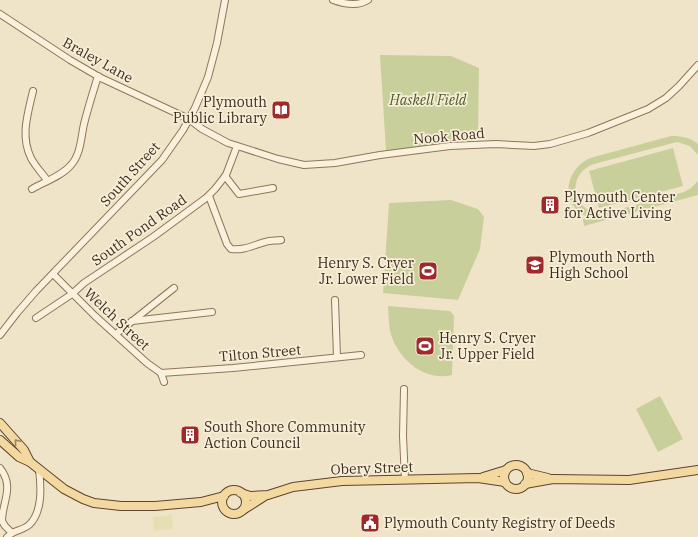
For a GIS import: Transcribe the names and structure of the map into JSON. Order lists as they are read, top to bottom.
{
  "streets": {
    "main road": ["Obery Street"],
    "street": [
      "Braley Lane",
      "Nook Road",
      "South Street",
      "South Pond Road",
      "Welch Street",
      "Tilton Street"
    ]
  },
  "crossings": [
    ["Braley Lane", "Nook Road"],
    ["Braley Lane", "South Street"],
    ["Nook Road", "South Street"],
    ["Nook Road", "South Pond Road"],
    ["South Street", "Welch Street"],
    ["South Pond Road", "Welch Street"],
    ["Welch Street", "Tilton Street"]
  ],
  "parks": ["Haskell Field"],
  "places": {
    "library": ["Plymouth Public Library"],
    "building": ["Plymouth Center for Active Living", "South Shore Community Action Council"],
    "school or university": ["Plymouth North High School"],
    "sports": ["Henry S. Cryer Jr. Lower Field", "Henry S. Cryer Jr. Upper Field"],
    "public building": ["Plymouth County Registry of Deeds"]
  }
}
